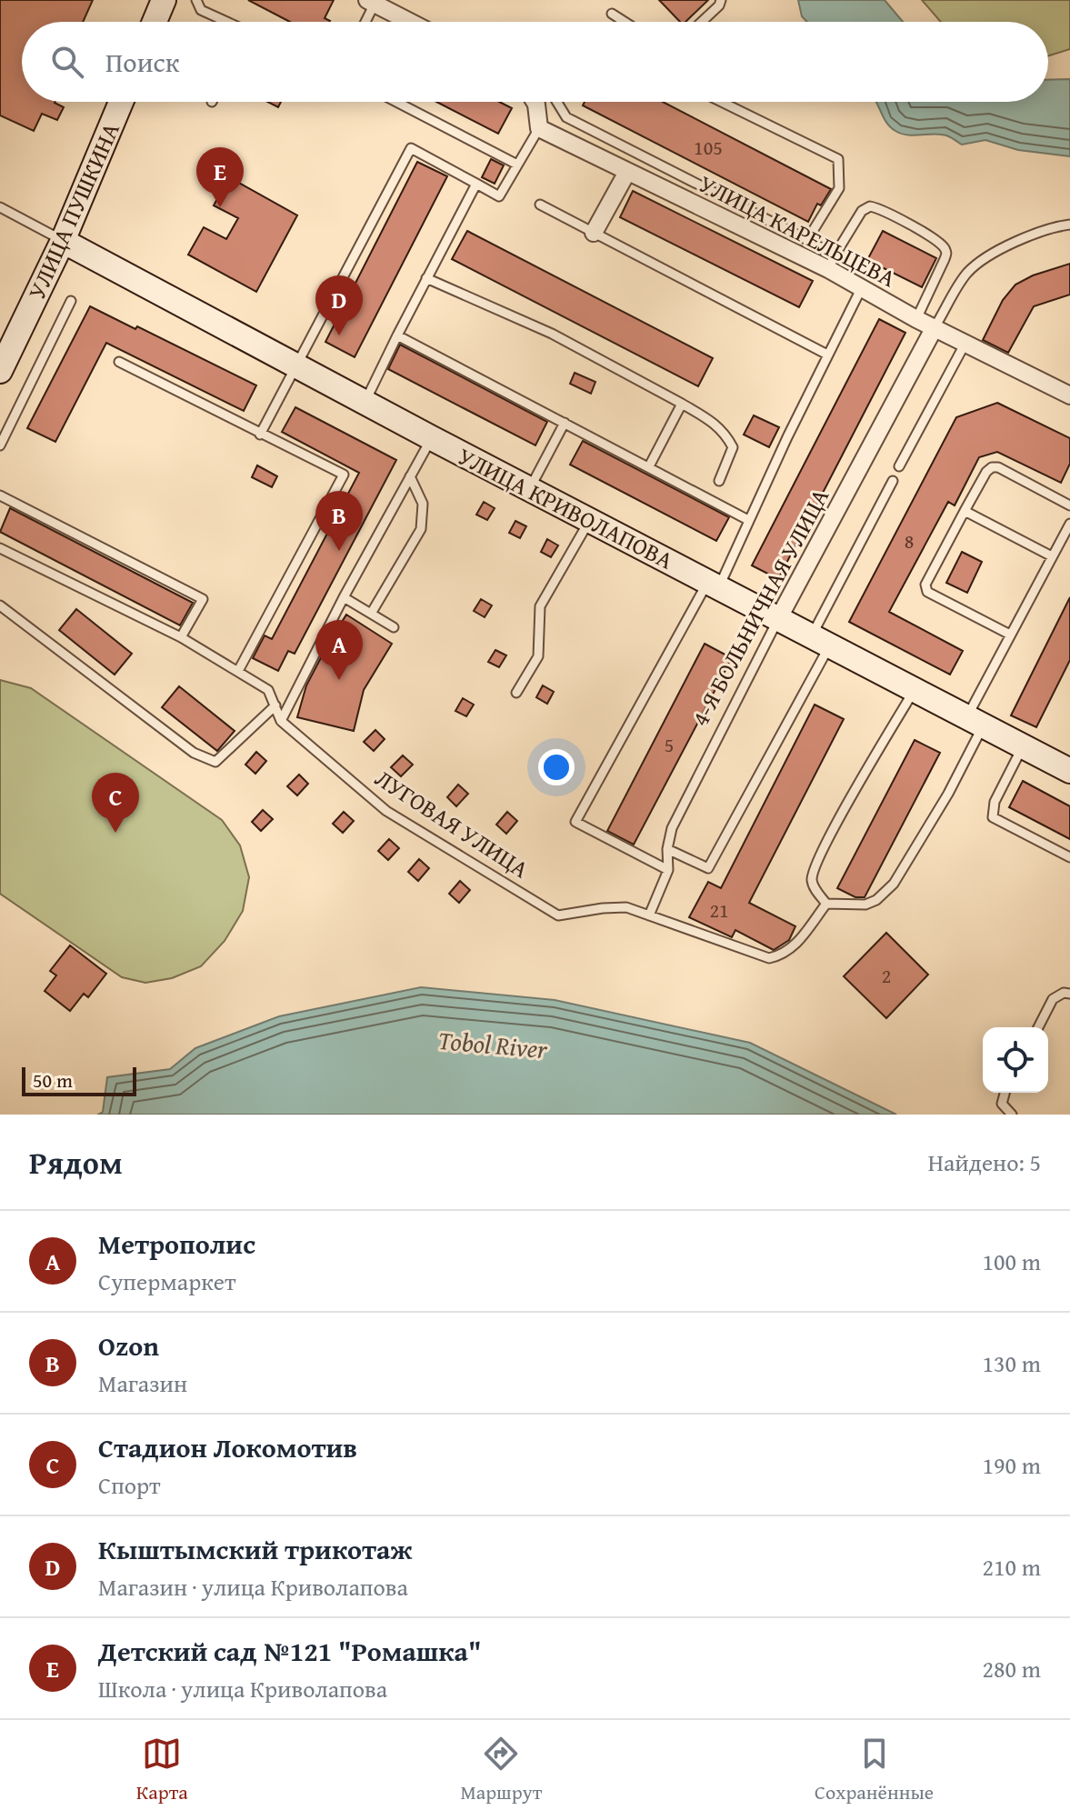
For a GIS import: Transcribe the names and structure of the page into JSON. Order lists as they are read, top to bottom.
{
  "streets": {
    "street": [
      "УЛИЦА ПУШКИНА",
      "УЛИЦА КАРЕЛЬЦЕВА",
      "УЛИЦА КРИВОЛАПОВА",
      "4-Я БОЛЬНИЧНАЯ УЛИЦА"
    ],
    "lane": ["ЛУГОВАЯ УЛИЦА"]
  },
  "crossings": [
    ["УЛИЦА ПУШКИНА", "УЛИЦА КРИВОЛАПОВА"],
    ["УЛИЦА КАРЕЛЬЦЕВА", "4-Я БОЛЬНИЧНАЯ УЛИЦА"],
    ["УЛИЦА КРИВОЛАПОВА", "4-Я БОЛЬНИЧНАЯ УЛИЦА"],
    ["4-Я БОЛЬНИЧНАЯ УЛИЦА", "ЛУГОВАЯ УЛИЦА"]
  ],
  "water": ["Tobol River"],
  "house_numbers": [
    "105",
    "8",
    "5",
    "21",
    "2"
  ],
  "scale_bar": "50 m",
  "page": {
    "search": "Поиск",
    "pins": [
      "E",
      "D",
      "B",
      "A",
      "C"
    ],
    "scale": "50 m",
    "heading": ["Рядом", "Найдено: 5"],
    "list": [
      {
        "mark": "A",
        "name": "Метрополис",
        "note": "Супермаркет",
        "value": "100 m"
      },
      {
        "mark": "B",
        "name": "Ozon",
        "note": "Магазин",
        "value": "130 m"
      },
      {
        "mark": "C",
        "name": "Стадион Локомотив",
        "note": "Спорт",
        "value": "190 m"
      },
      {
        "mark": "D",
        "name": "Кыштымский трикотаж",
        "note": "Магазин · улица Криволапова",
        "value": "210 m"
      },
      {
        "mark": "E",
        "name": "Детский сад №121 \"Ромашка\"",
        "note": "Школа · улица Криволапова",
        "value": "280 m"
      }
    ],
    "nav": ["Карта", "Маршрут", "Сохранённые"]
  }
}
